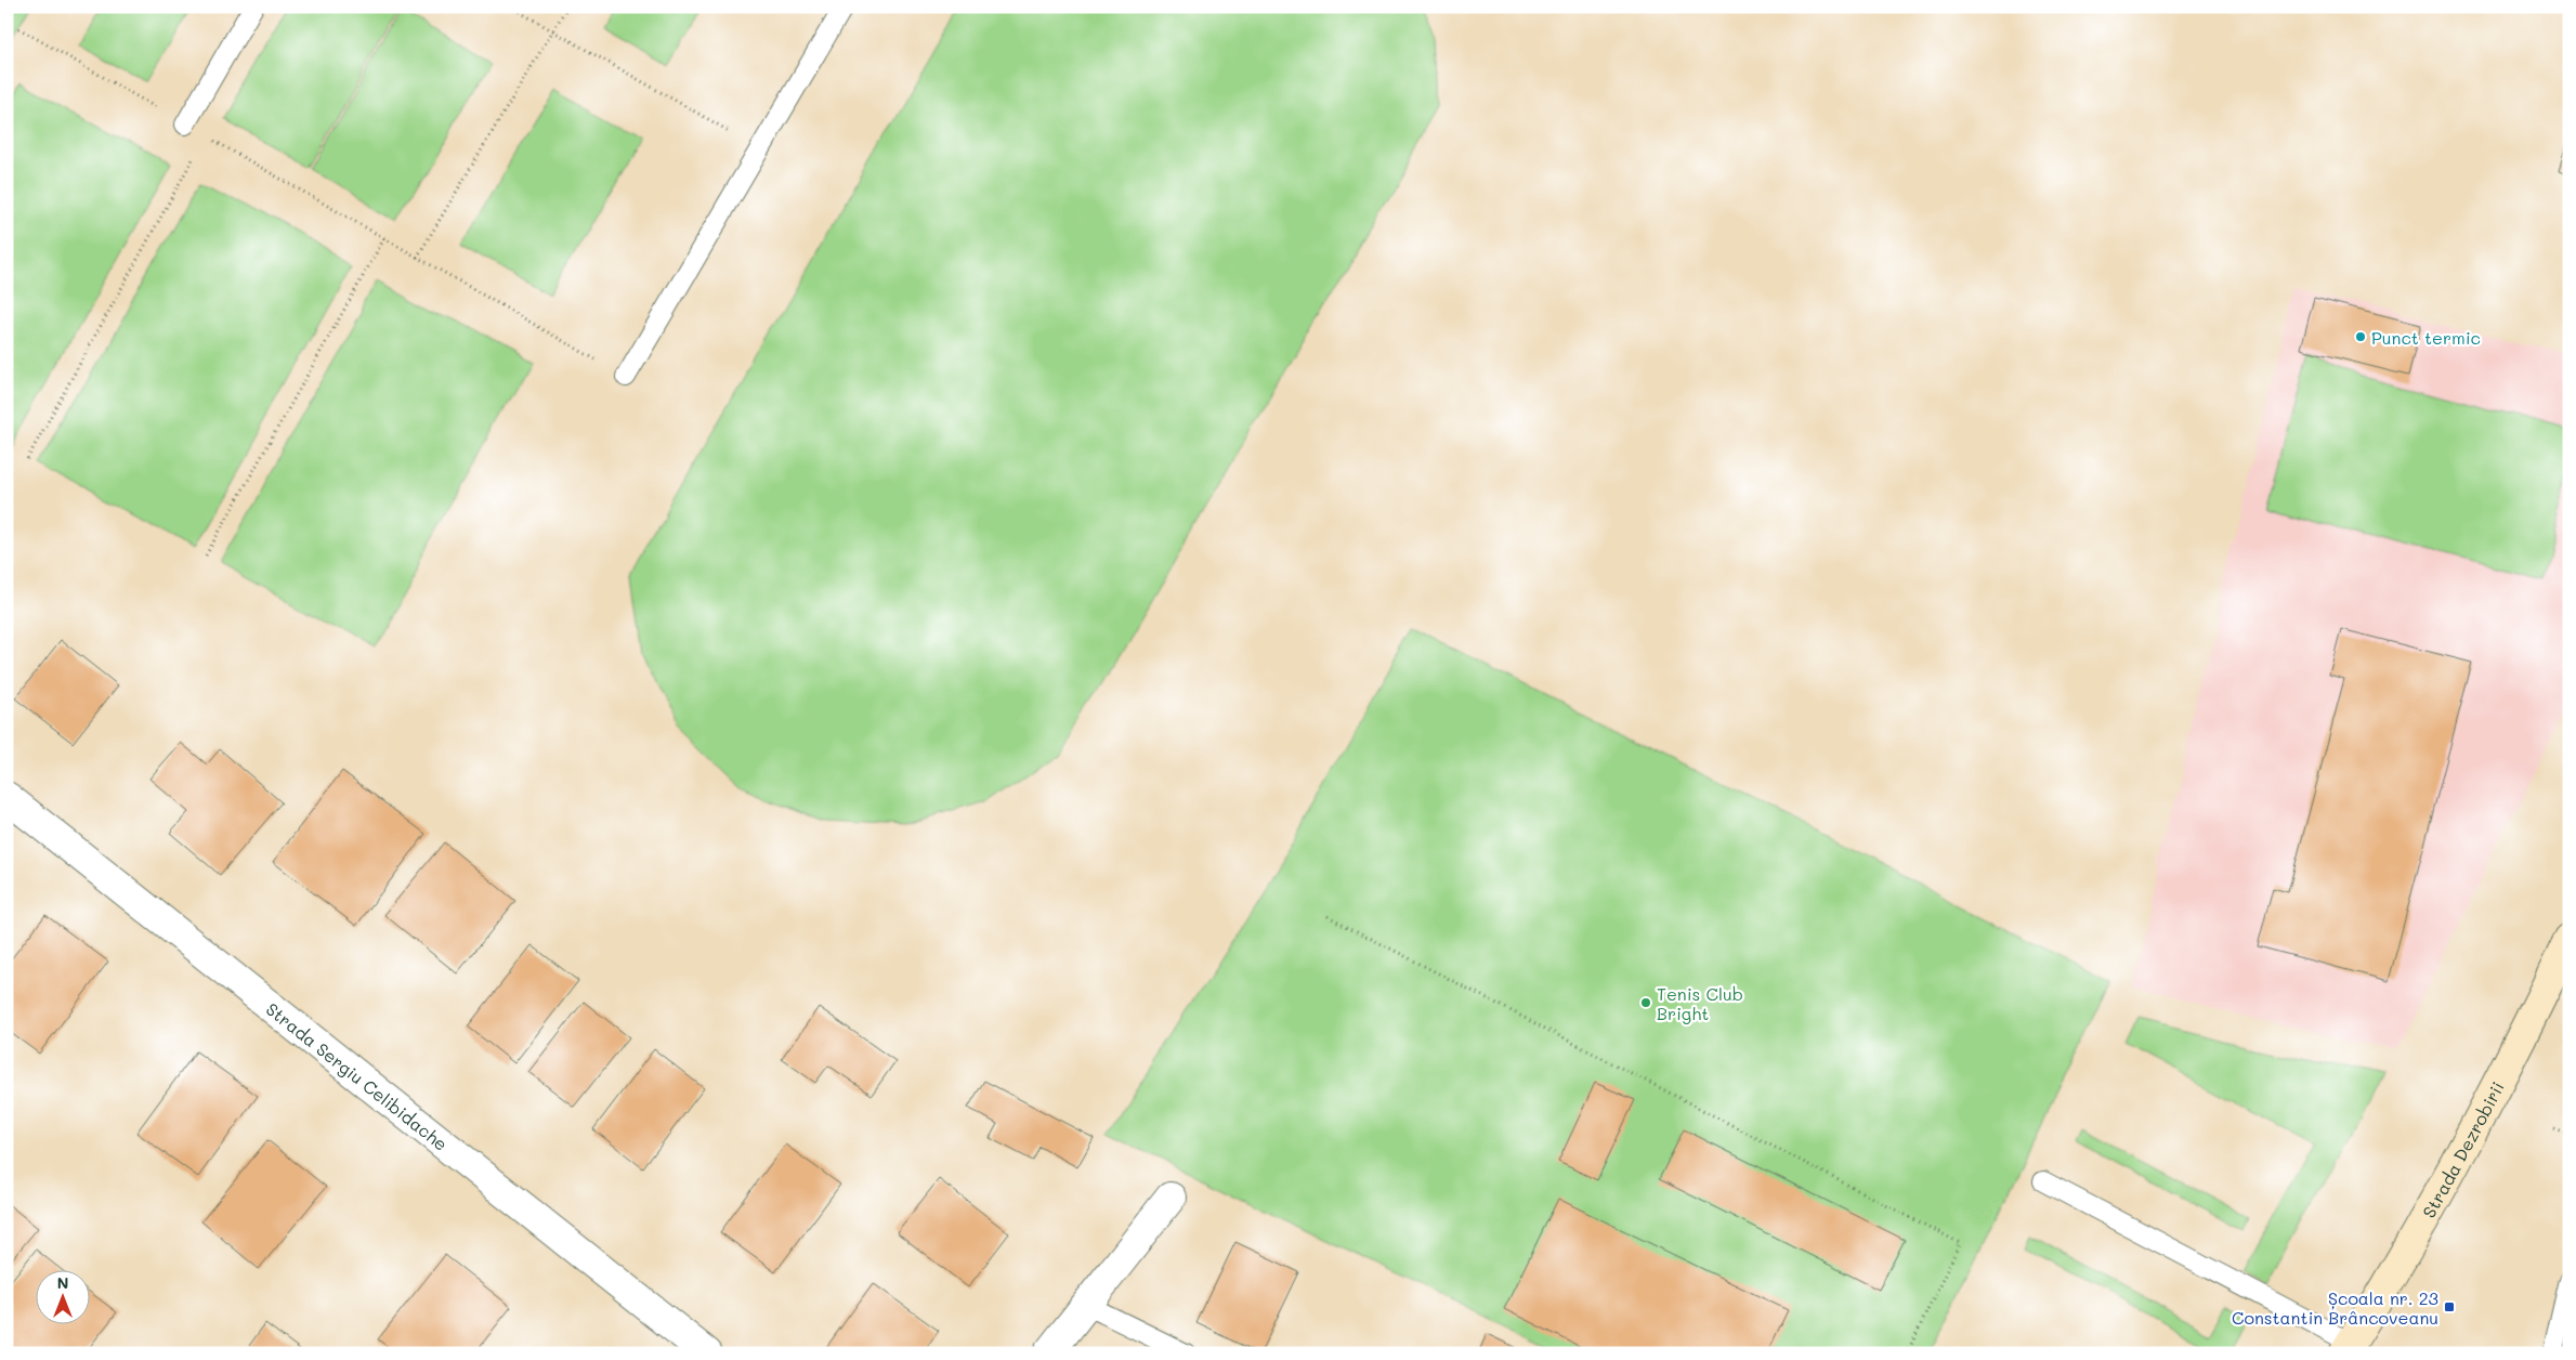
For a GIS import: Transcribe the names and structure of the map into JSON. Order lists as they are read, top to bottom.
{
  "streets": {
    "main road": ["Strada Dezrobirii"],
    "street": ["Strada Sergiu Celibidache"]
  },
  "places": {
    "other": ["Punct termic", "Tenis Club Bright"],
    "transit": ["Școala nr. 23 Constantin Brâncoveanu"]
  },
  "north": "top"
}
